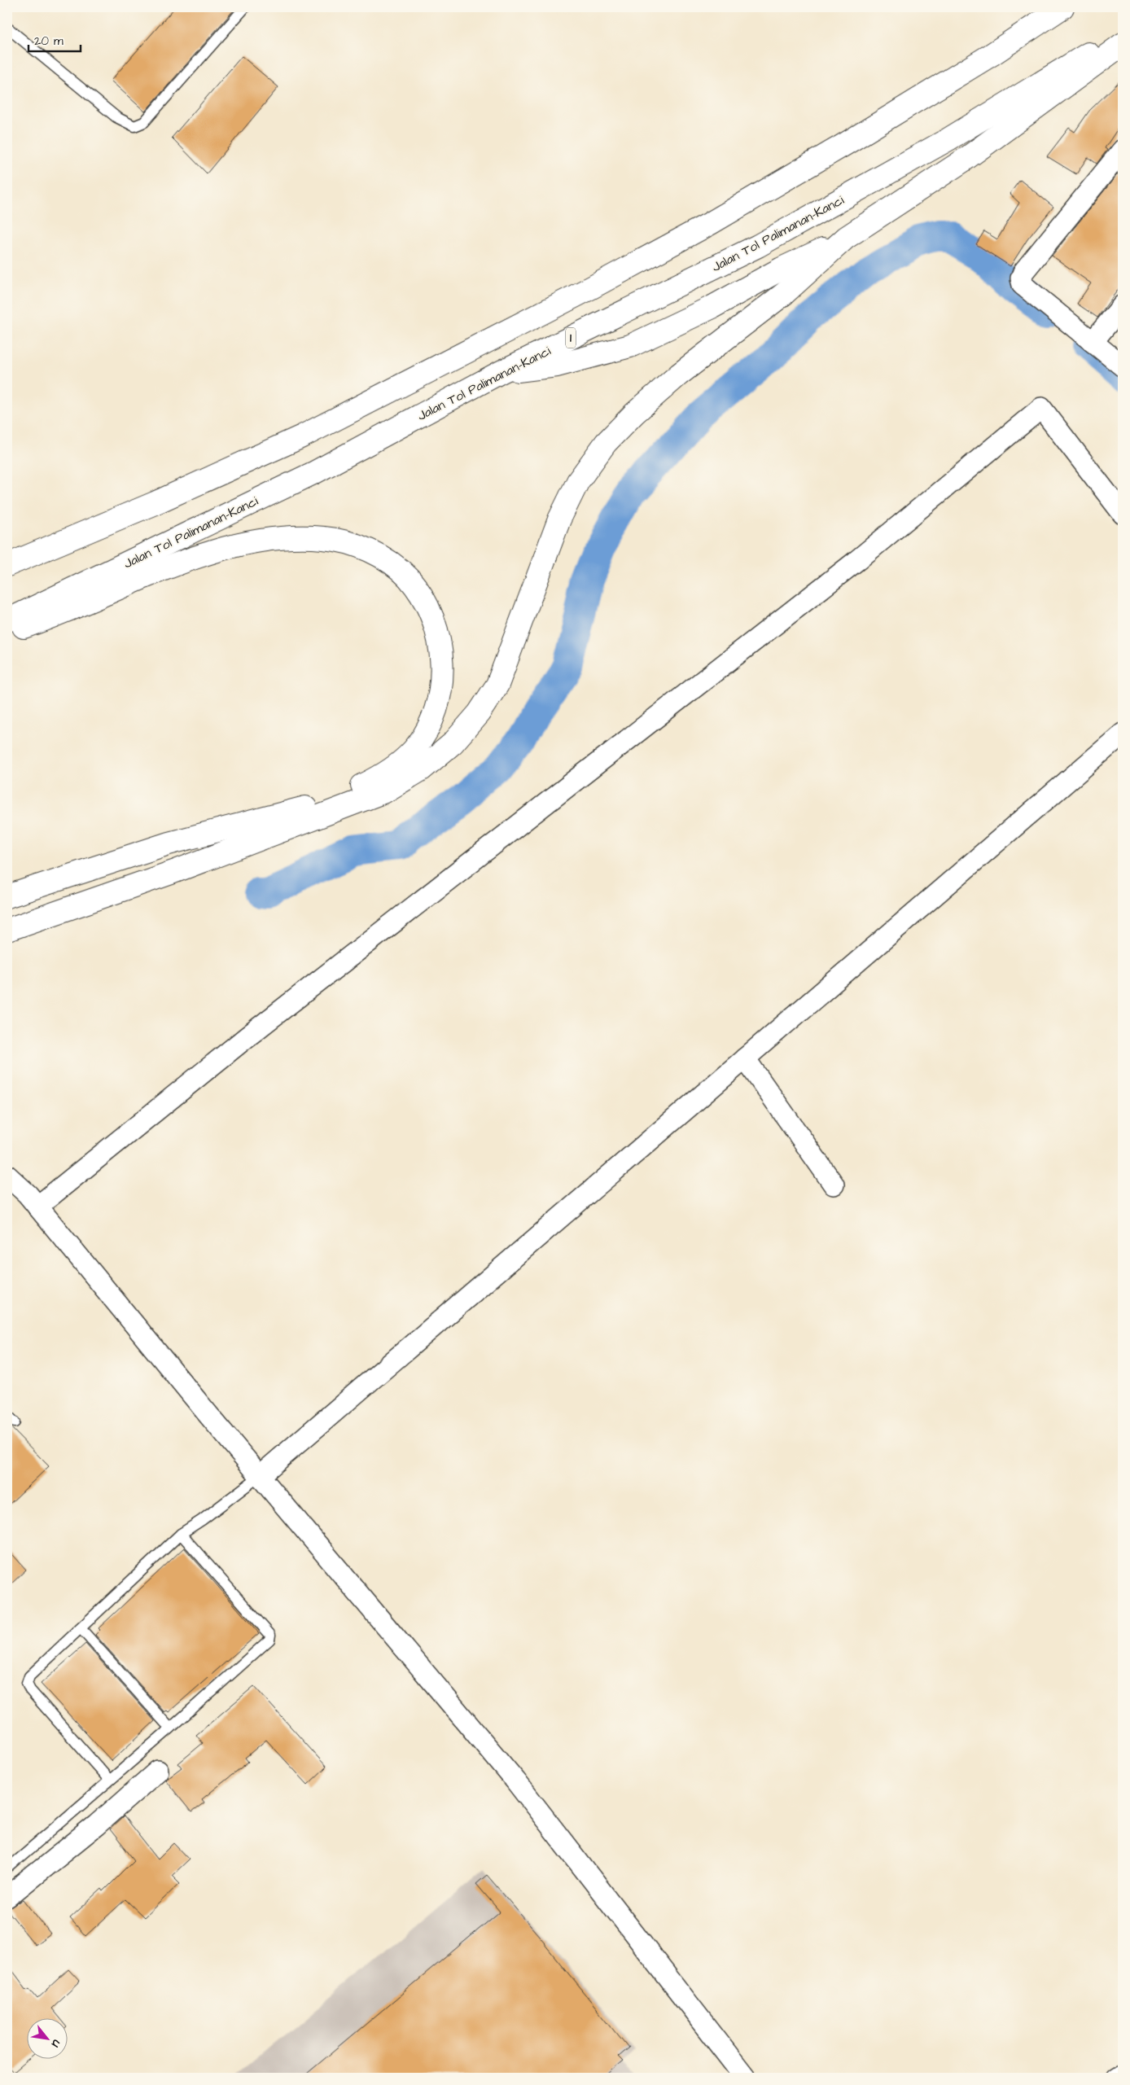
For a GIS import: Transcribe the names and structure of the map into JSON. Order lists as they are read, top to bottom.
{
  "streets": {
    "highway": ["Jalan Tol Palimanan–Kanci", "1"]
  },
  "scale_bar": "20 m",
  "north": "bottom right"
}
